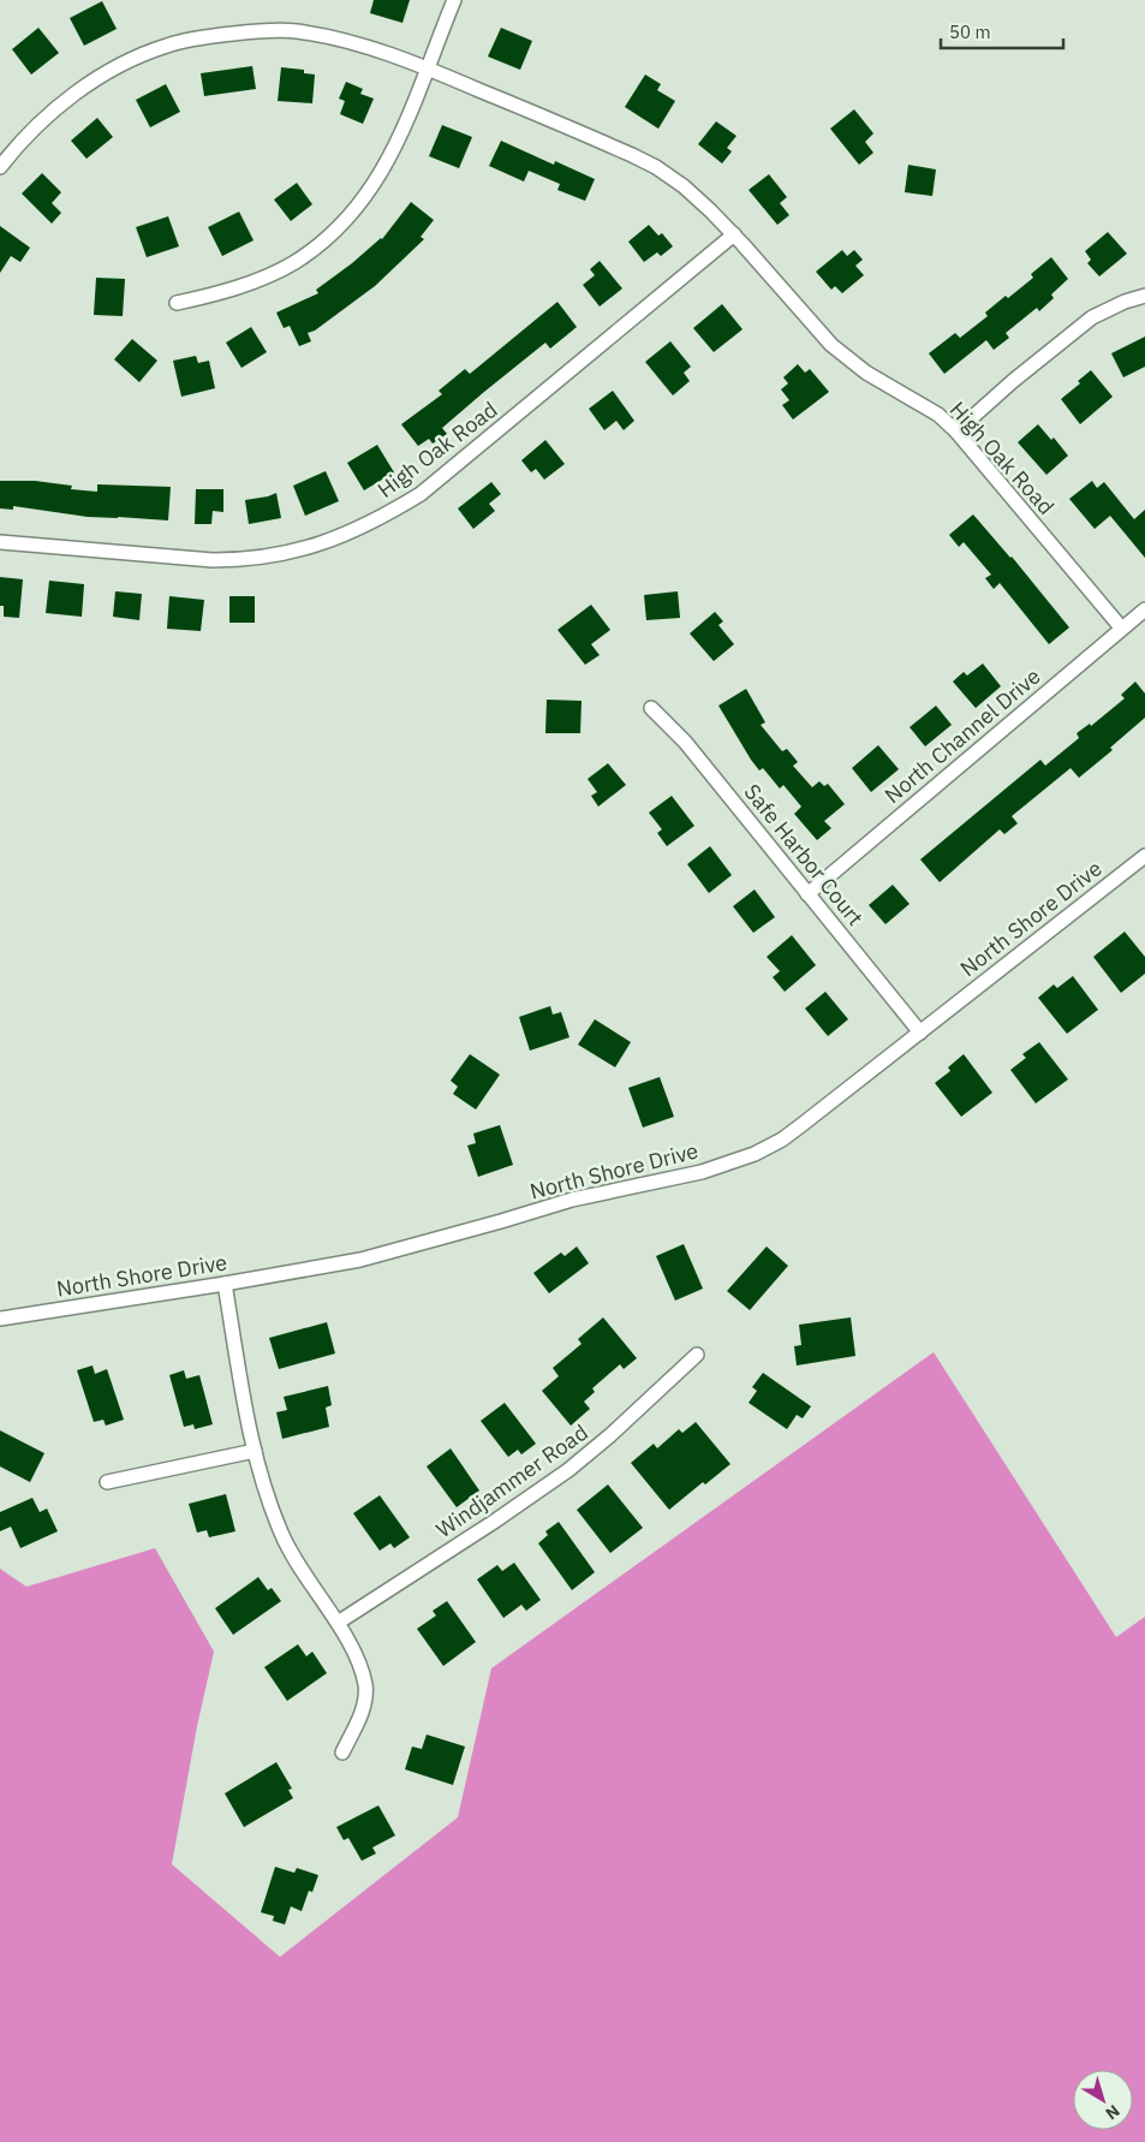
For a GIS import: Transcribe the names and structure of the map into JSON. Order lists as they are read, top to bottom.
{
  "streets": {
    "street": [
      "High Oak Road",
      "North Channel Drive",
      "Safe Harbor Court",
      "North Shore Drive",
      "Windjammer Road"
    ]
  },
  "crossings": [
    ["High Oak Road", "North Channel Drive"],
    ["North Channel Drive", "Safe Harbor Court"],
    ["Safe Harbor Court", "North Shore Drive"]
  ],
  "scale_bar": "50 m",
  "north": "bottom right"
}
